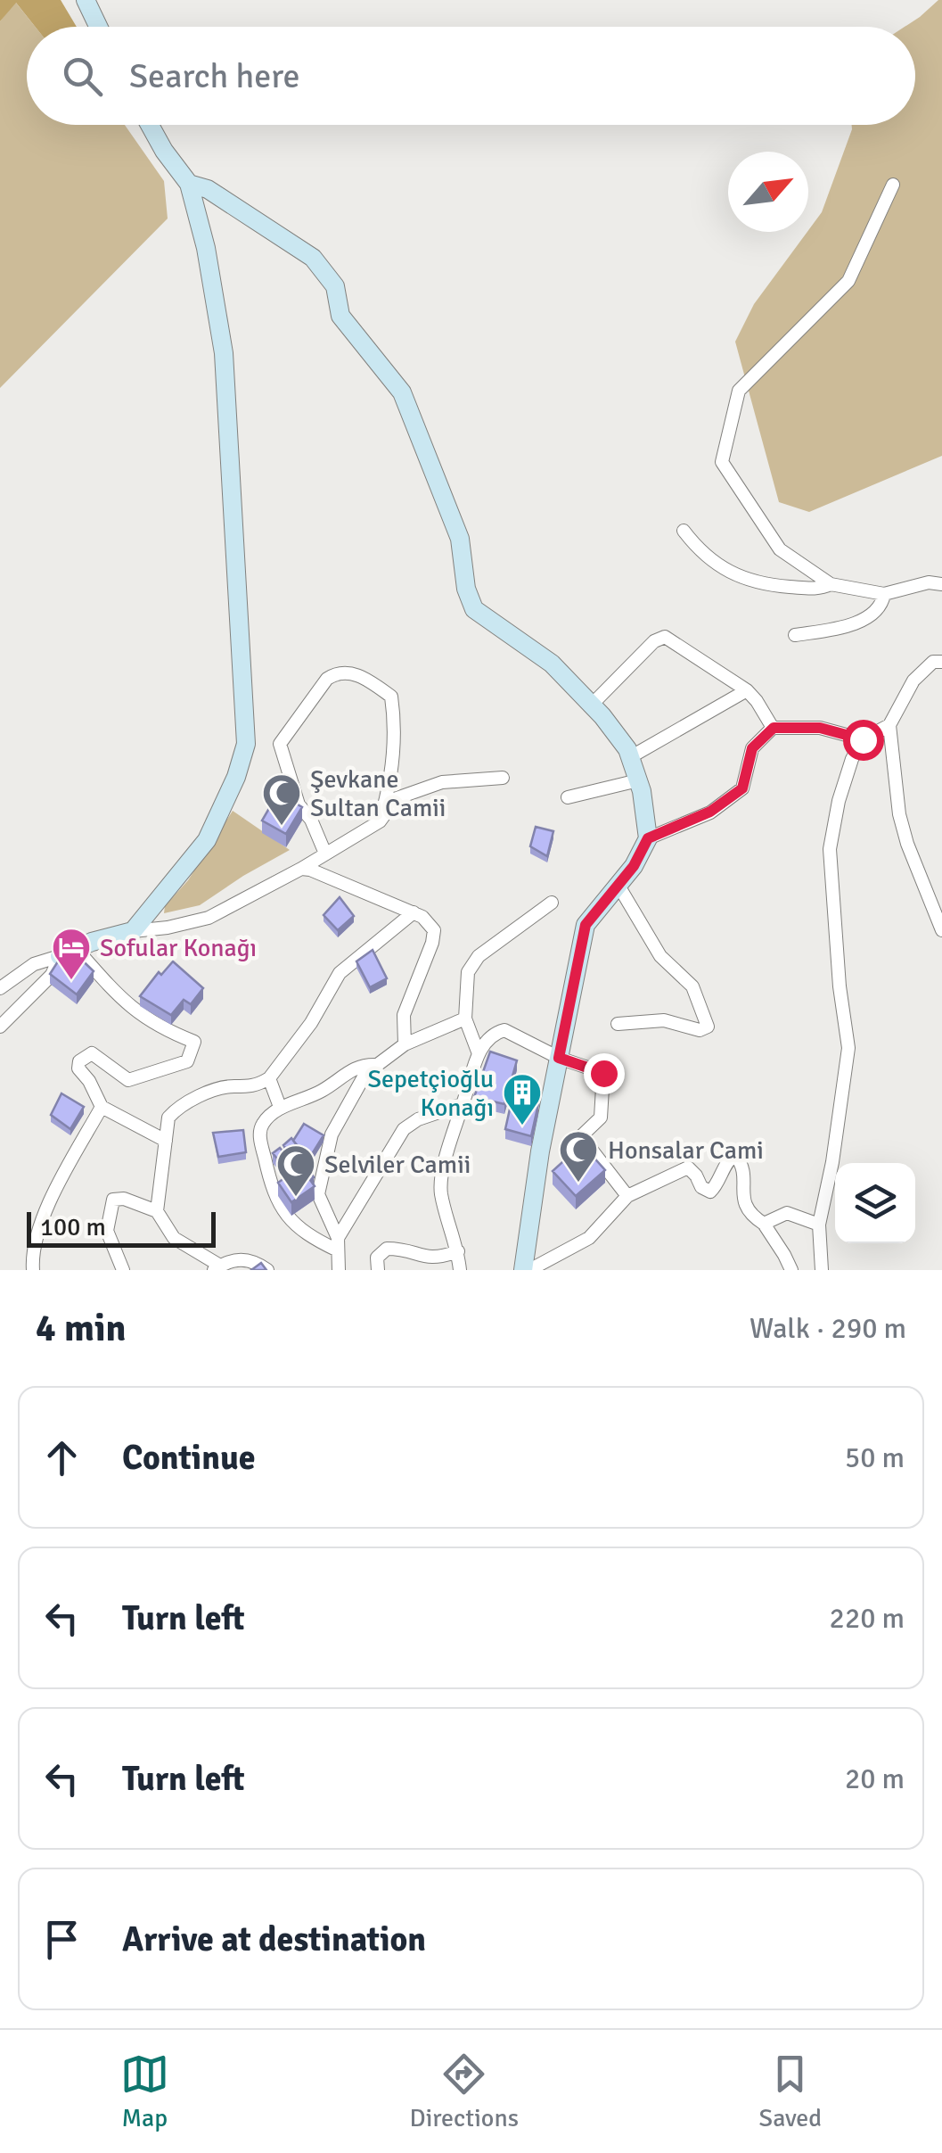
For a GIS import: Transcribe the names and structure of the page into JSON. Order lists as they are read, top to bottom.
{
  "places": {
    "mosque": ["Şevkane Sultan Camii", "Honsalar Cami", "Selviler Camii"],
    "hotel": ["Sofular Konağı"],
    "building": ["Sepetçioğlu Konağı"]
  },
  "scale_bar": "100 m",
  "north": "top right",
  "page": {
    "search": "Search here",
    "scale": "100 m",
    "heading": ["4 min", "Walk · 290 m"],
    "list": [
      ["Continue", "50 m"],
      ["Turn left", "220 m"],
      ["Turn left", "20 m"],
      "Arrive at destination"
    ],
    "nav": ["Map", "Directions", "Saved"]
  }
}
